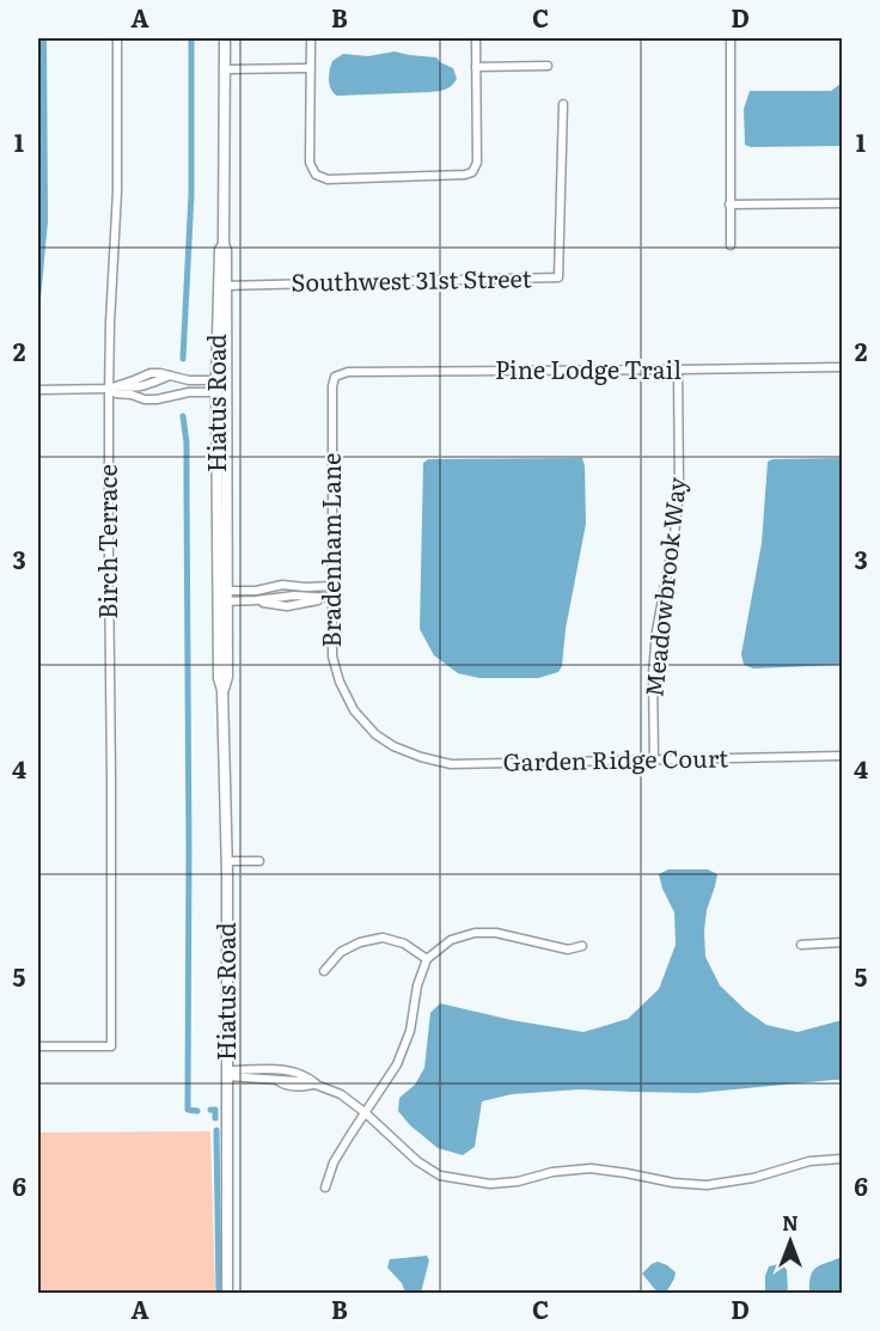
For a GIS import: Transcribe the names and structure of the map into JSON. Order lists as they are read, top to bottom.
{
  "streets": {
    "street": [
      "Southwest 31st Street",
      "Pine Lodge Trail",
      "Hiatus Road",
      "Birch Terrace",
      "Bradenham Lane",
      "Meadowbrook Way",
      "Garden Ridge Court"
    ]
  },
  "crossings": [
    ["Southwest 31st Street", "Hiatus Road"],
    ["Pine Lodge Trail", "Bradenham Lane"],
    ["Pine Lodge Trail", "Meadowbrook Way"],
    ["Bradenham Lane", "Garden Ridge Court"],
    ["Meadowbrook Way", "Garden Ridge Court"]
  ],
  "north": "top",
  "grid": {
    "columns": [
      "A",
      "B",
      "C",
      "D"
    ],
    "rows": [
      "1",
      "2",
      "3",
      "4",
      "5",
      "6"
    ]
  }
}
